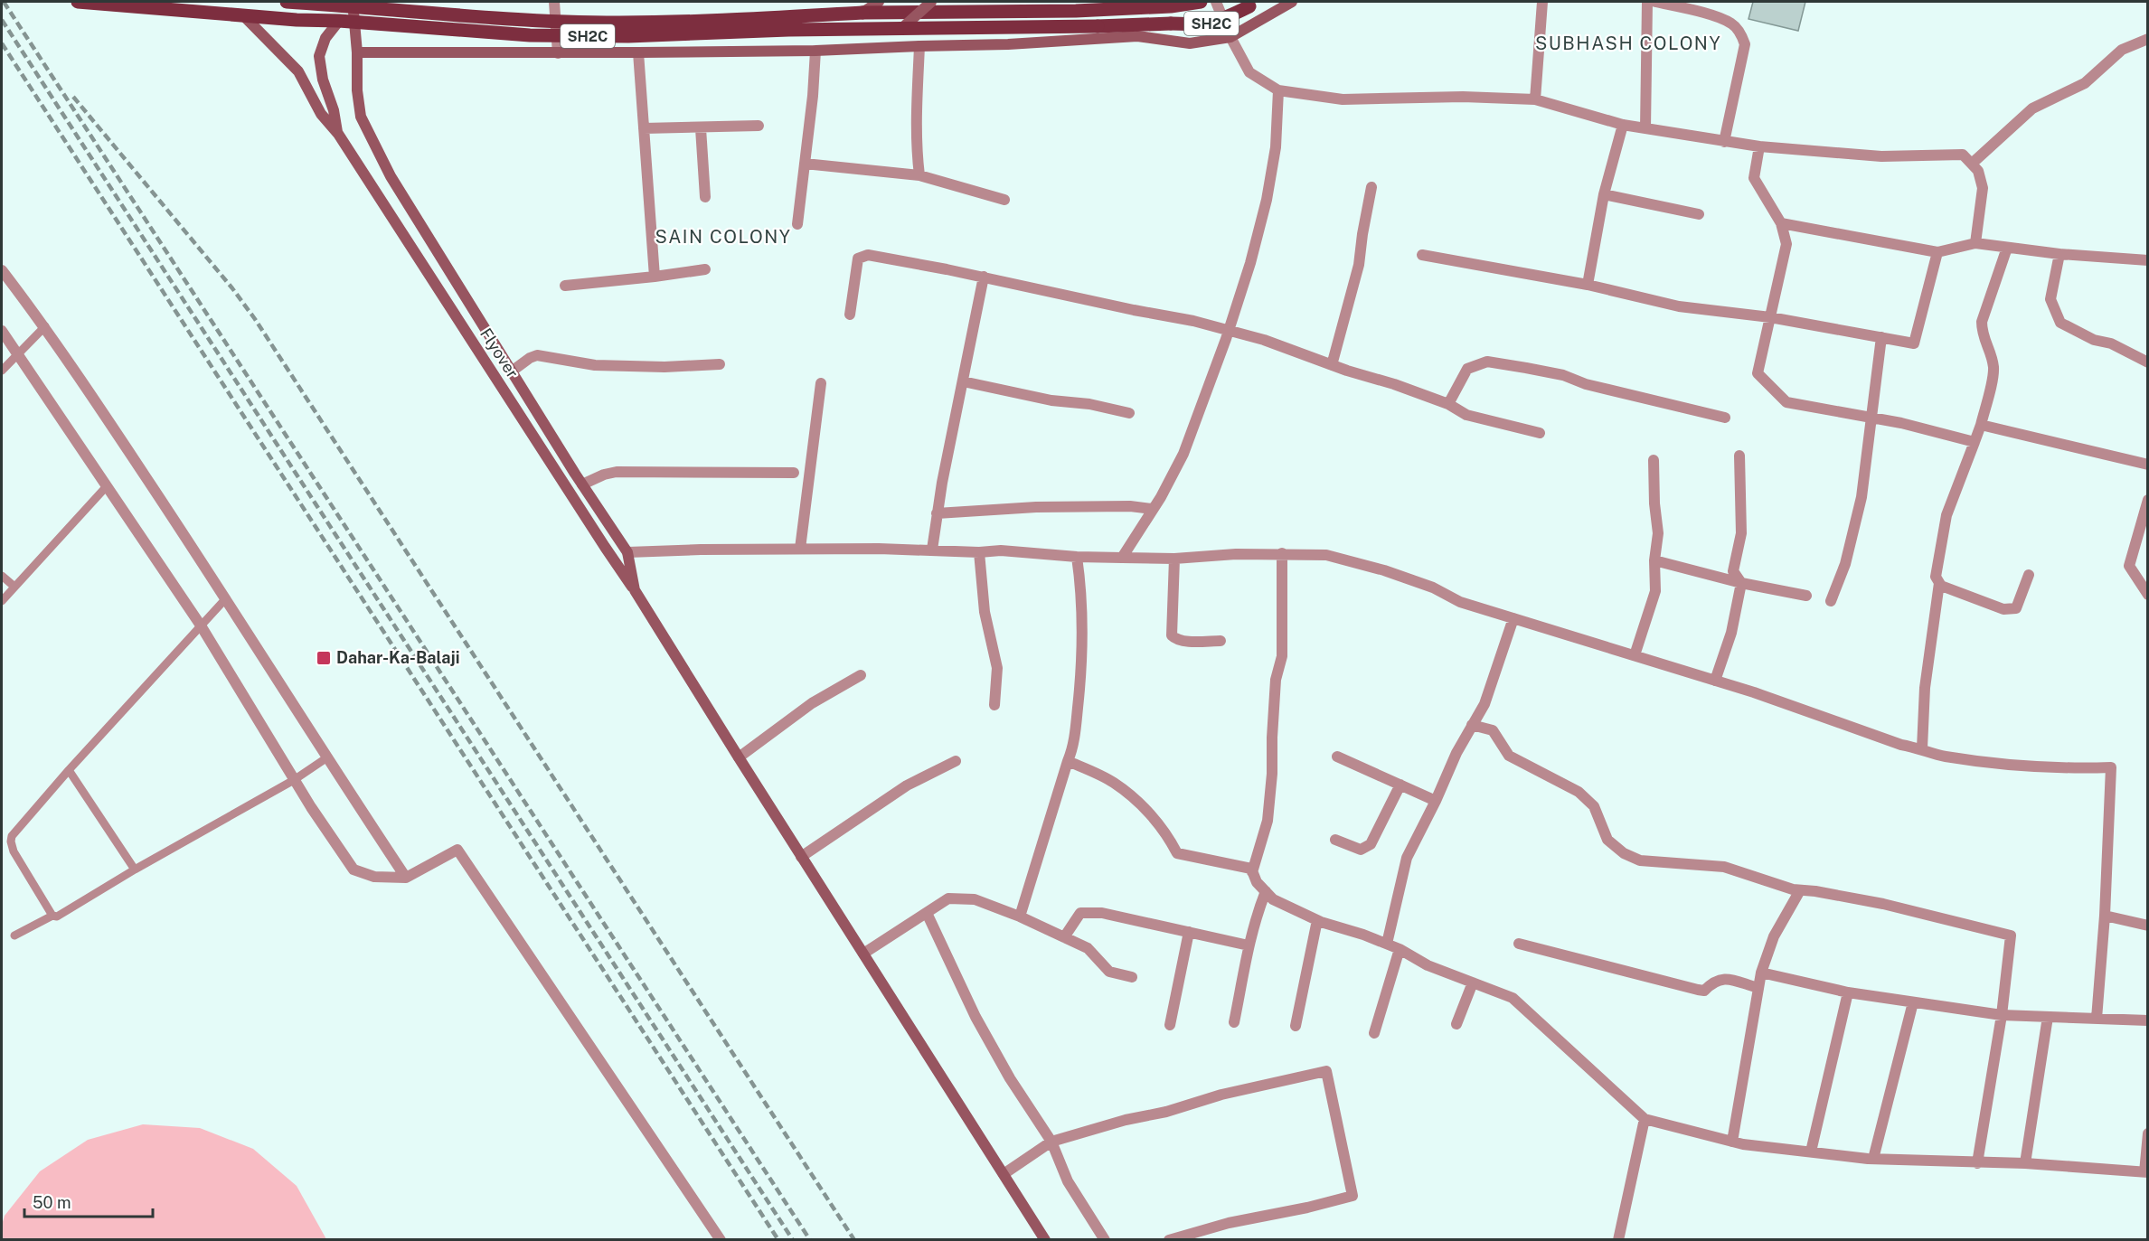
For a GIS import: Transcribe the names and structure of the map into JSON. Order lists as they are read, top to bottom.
{
  "streets": {
    "main road": ["SH2C", "Flyover"]
  },
  "crossings": [
    ["SH2C", "Flyover"]
  ],
  "districts": ["SUBHASH COLONY", "SAIN COLONY"],
  "places": {
    "transit": ["Dahar-Ka-Balaji"]
  },
  "scale_bar": "50 m"
}
